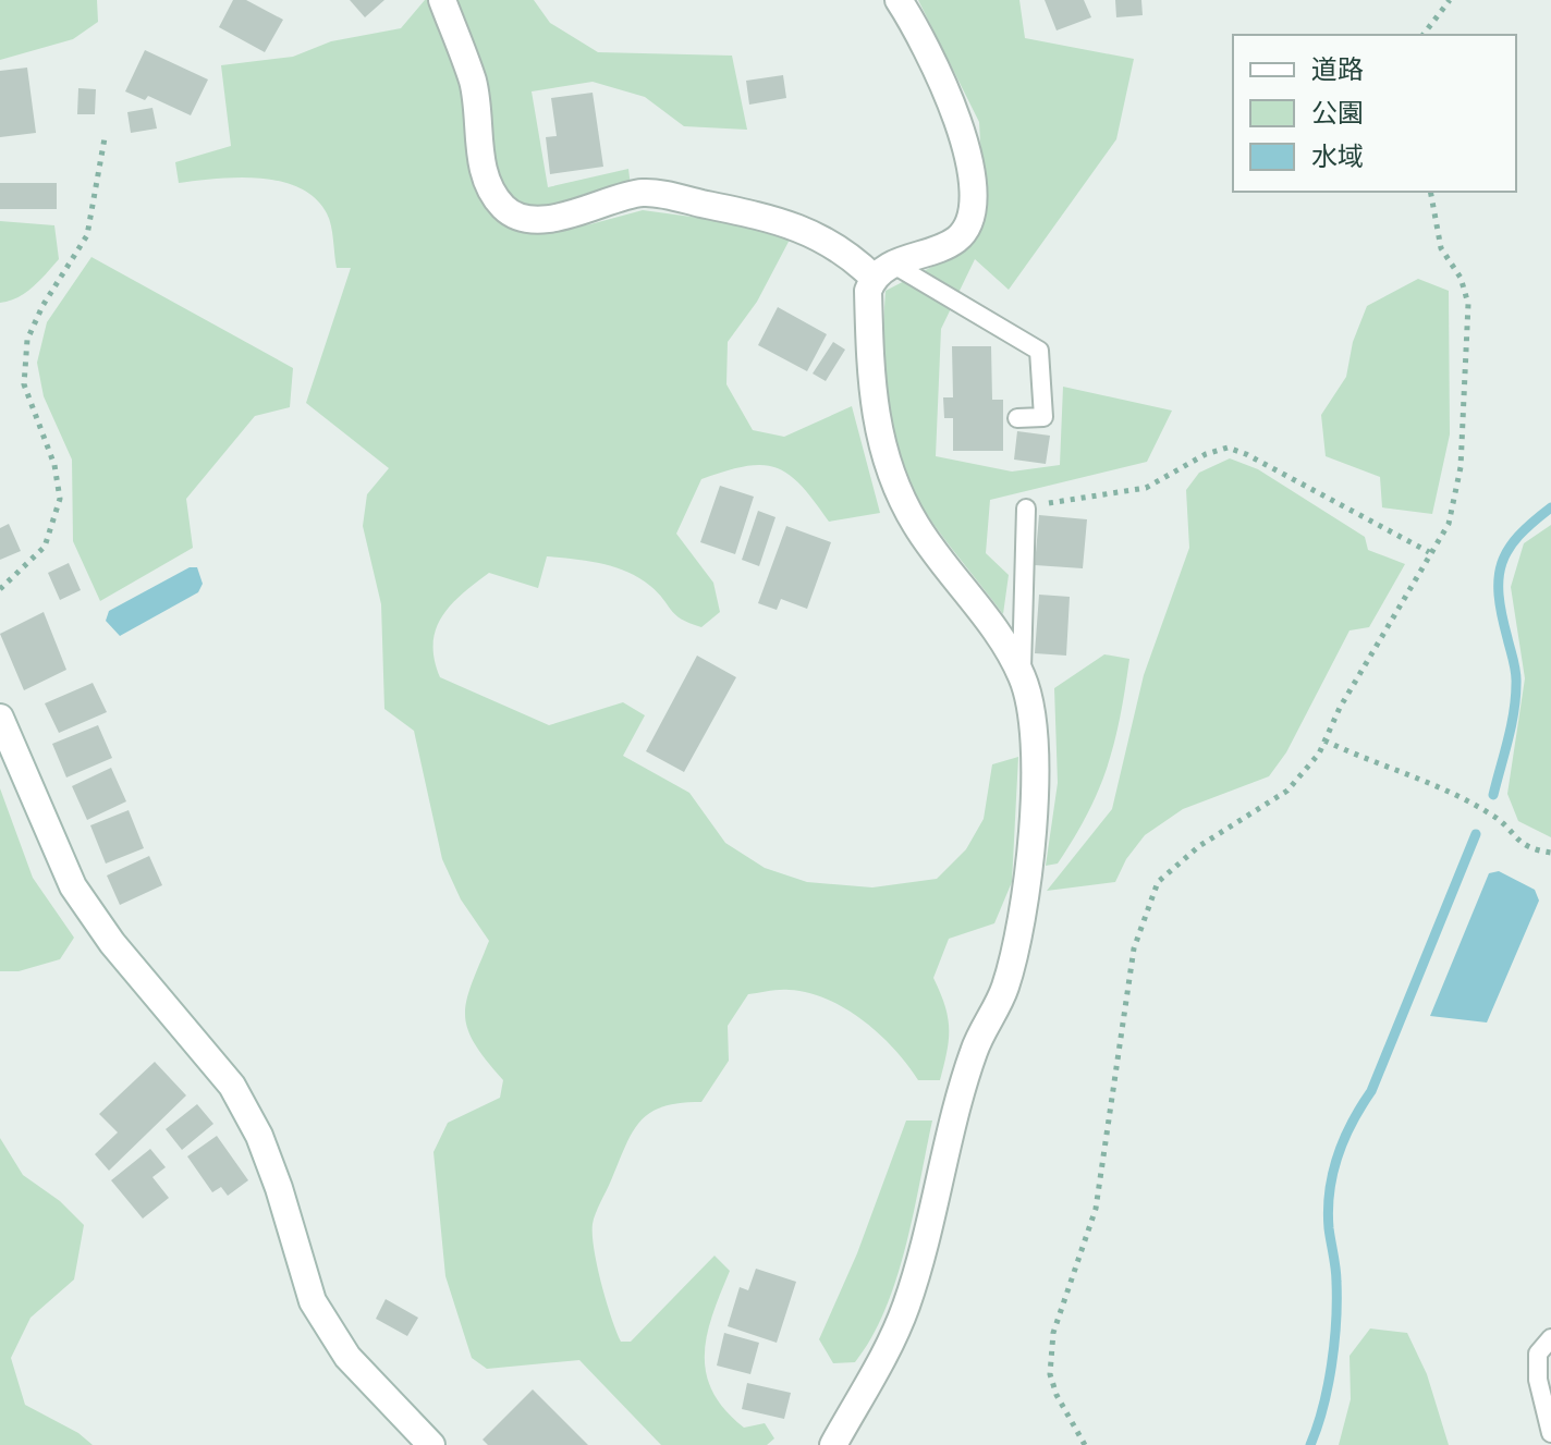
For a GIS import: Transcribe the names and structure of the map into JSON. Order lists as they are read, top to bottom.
{
  "legend": ["道路", "公園", "水域"]
}
